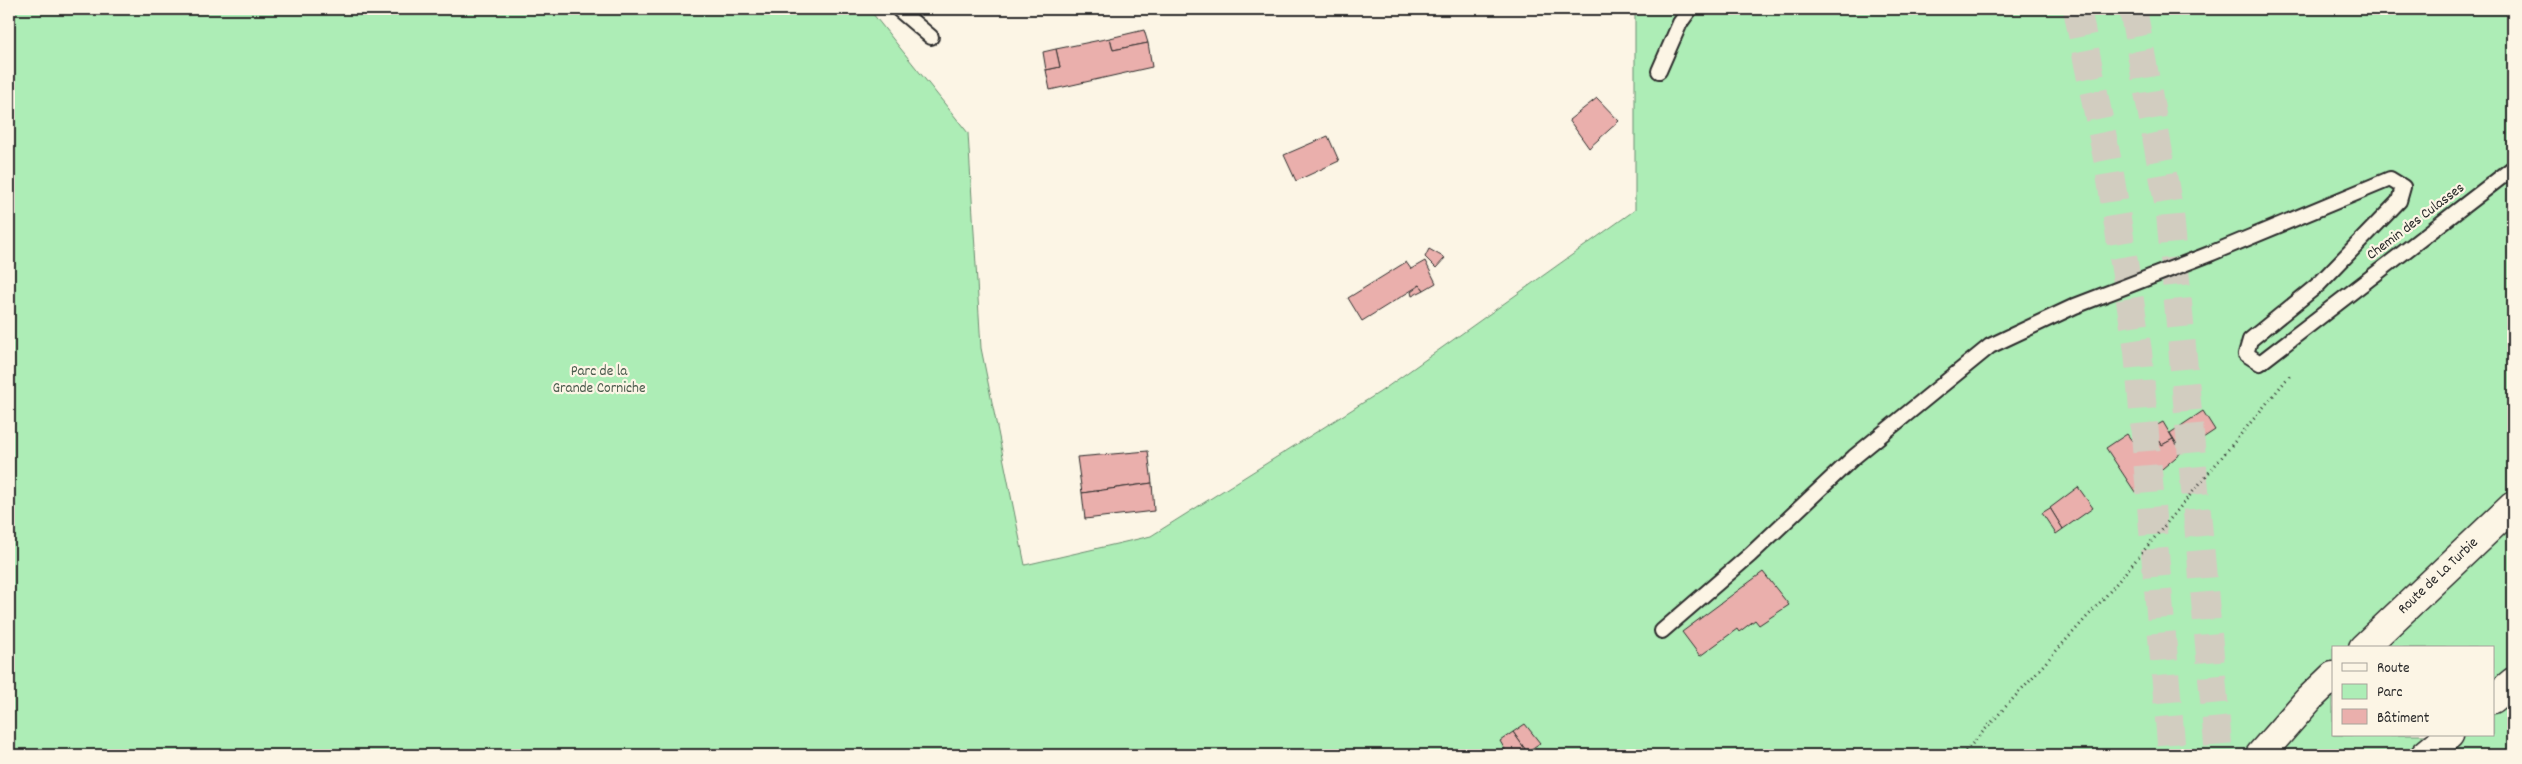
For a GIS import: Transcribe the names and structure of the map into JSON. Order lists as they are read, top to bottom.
{
  "streets": {
    "main road": ["Route de La Turbie"],
    "lane": ["Chemin des Culasses"]
  },
  "parks": ["Parc de la Grande Corniche"],
  "legend": ["Route", "Parc", "Bâtiment"]
}
